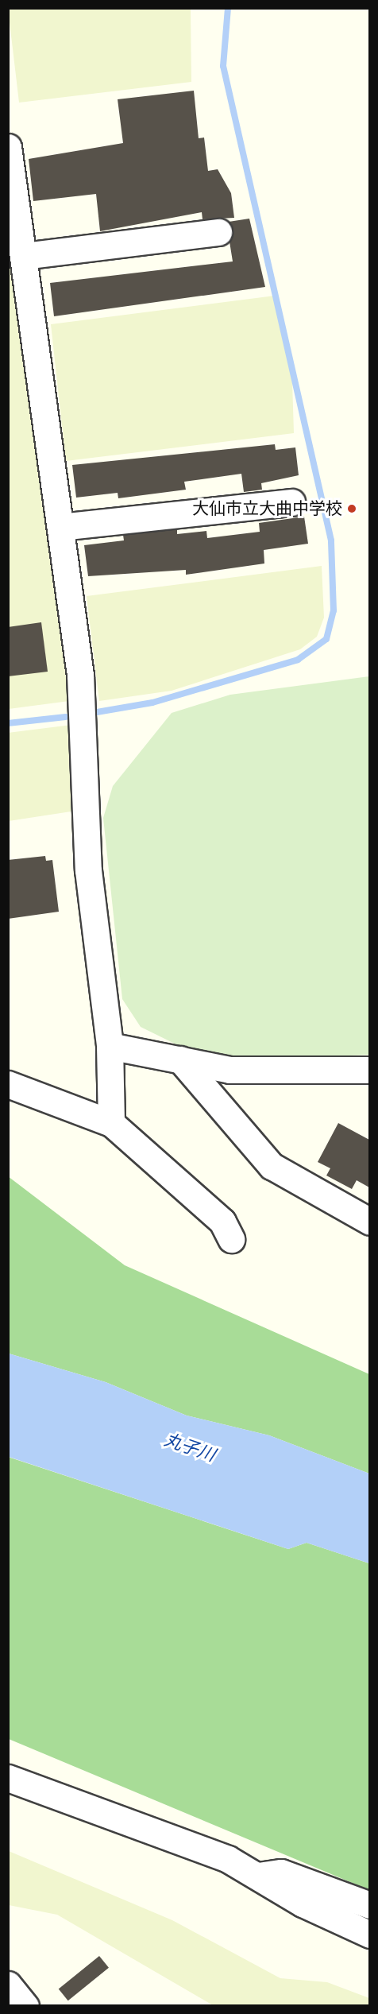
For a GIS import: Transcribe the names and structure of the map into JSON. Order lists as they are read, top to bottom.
{
  "water": ["丸子川"],
  "places": ["大仙市立大曲中学校"]
}
